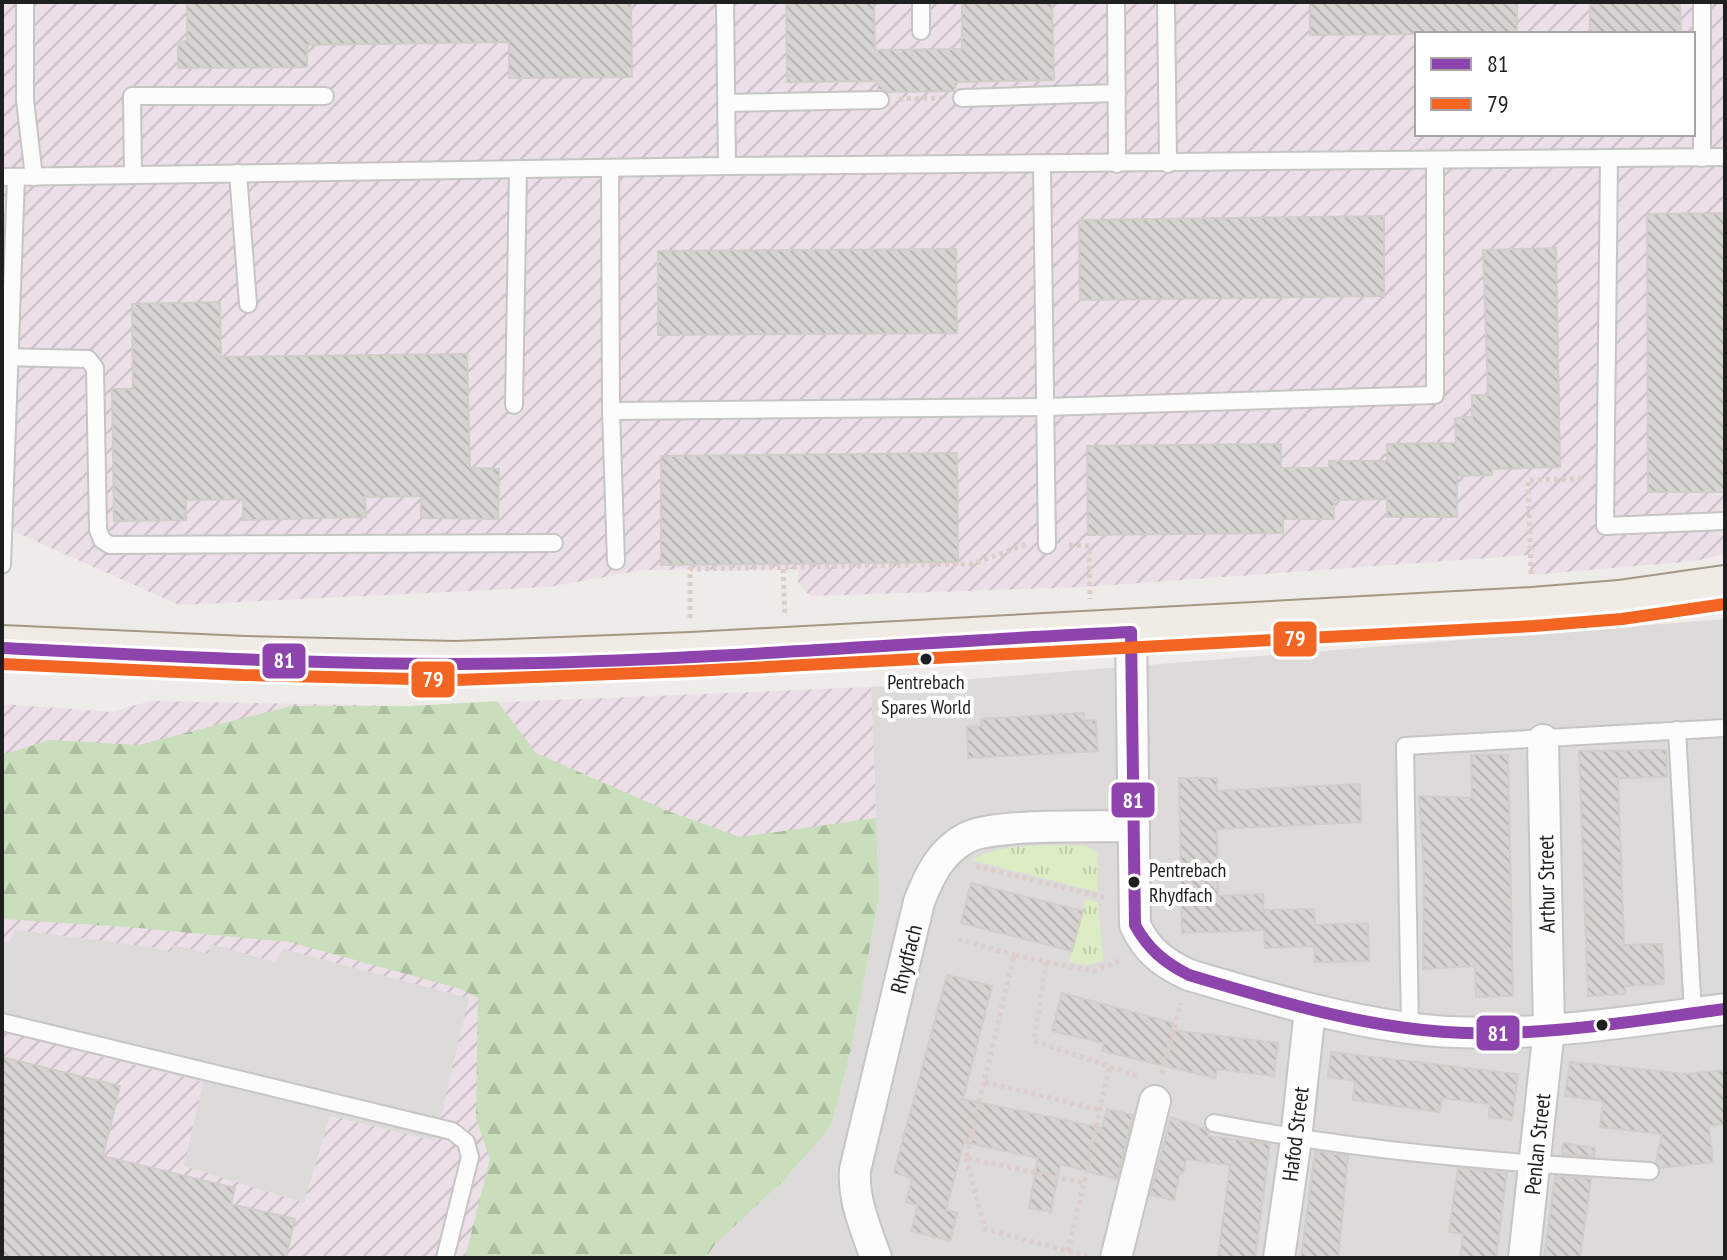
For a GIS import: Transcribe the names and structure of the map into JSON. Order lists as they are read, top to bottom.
{
  "streets": {
    "street": [
      "Arthur Street",
      "Rhydfach",
      "Hafod Street",
      "Penlan Street"
    ]
  },
  "crossings": [
    ["Arthur Street", "Penlan Street"]
  ],
  "places": ["Pentrebach Spares World", "Pentrebach Rhydfach"],
  "lines": ["transit line 79", "transit line 81"],
  "legend": ["81", "79"]
}
